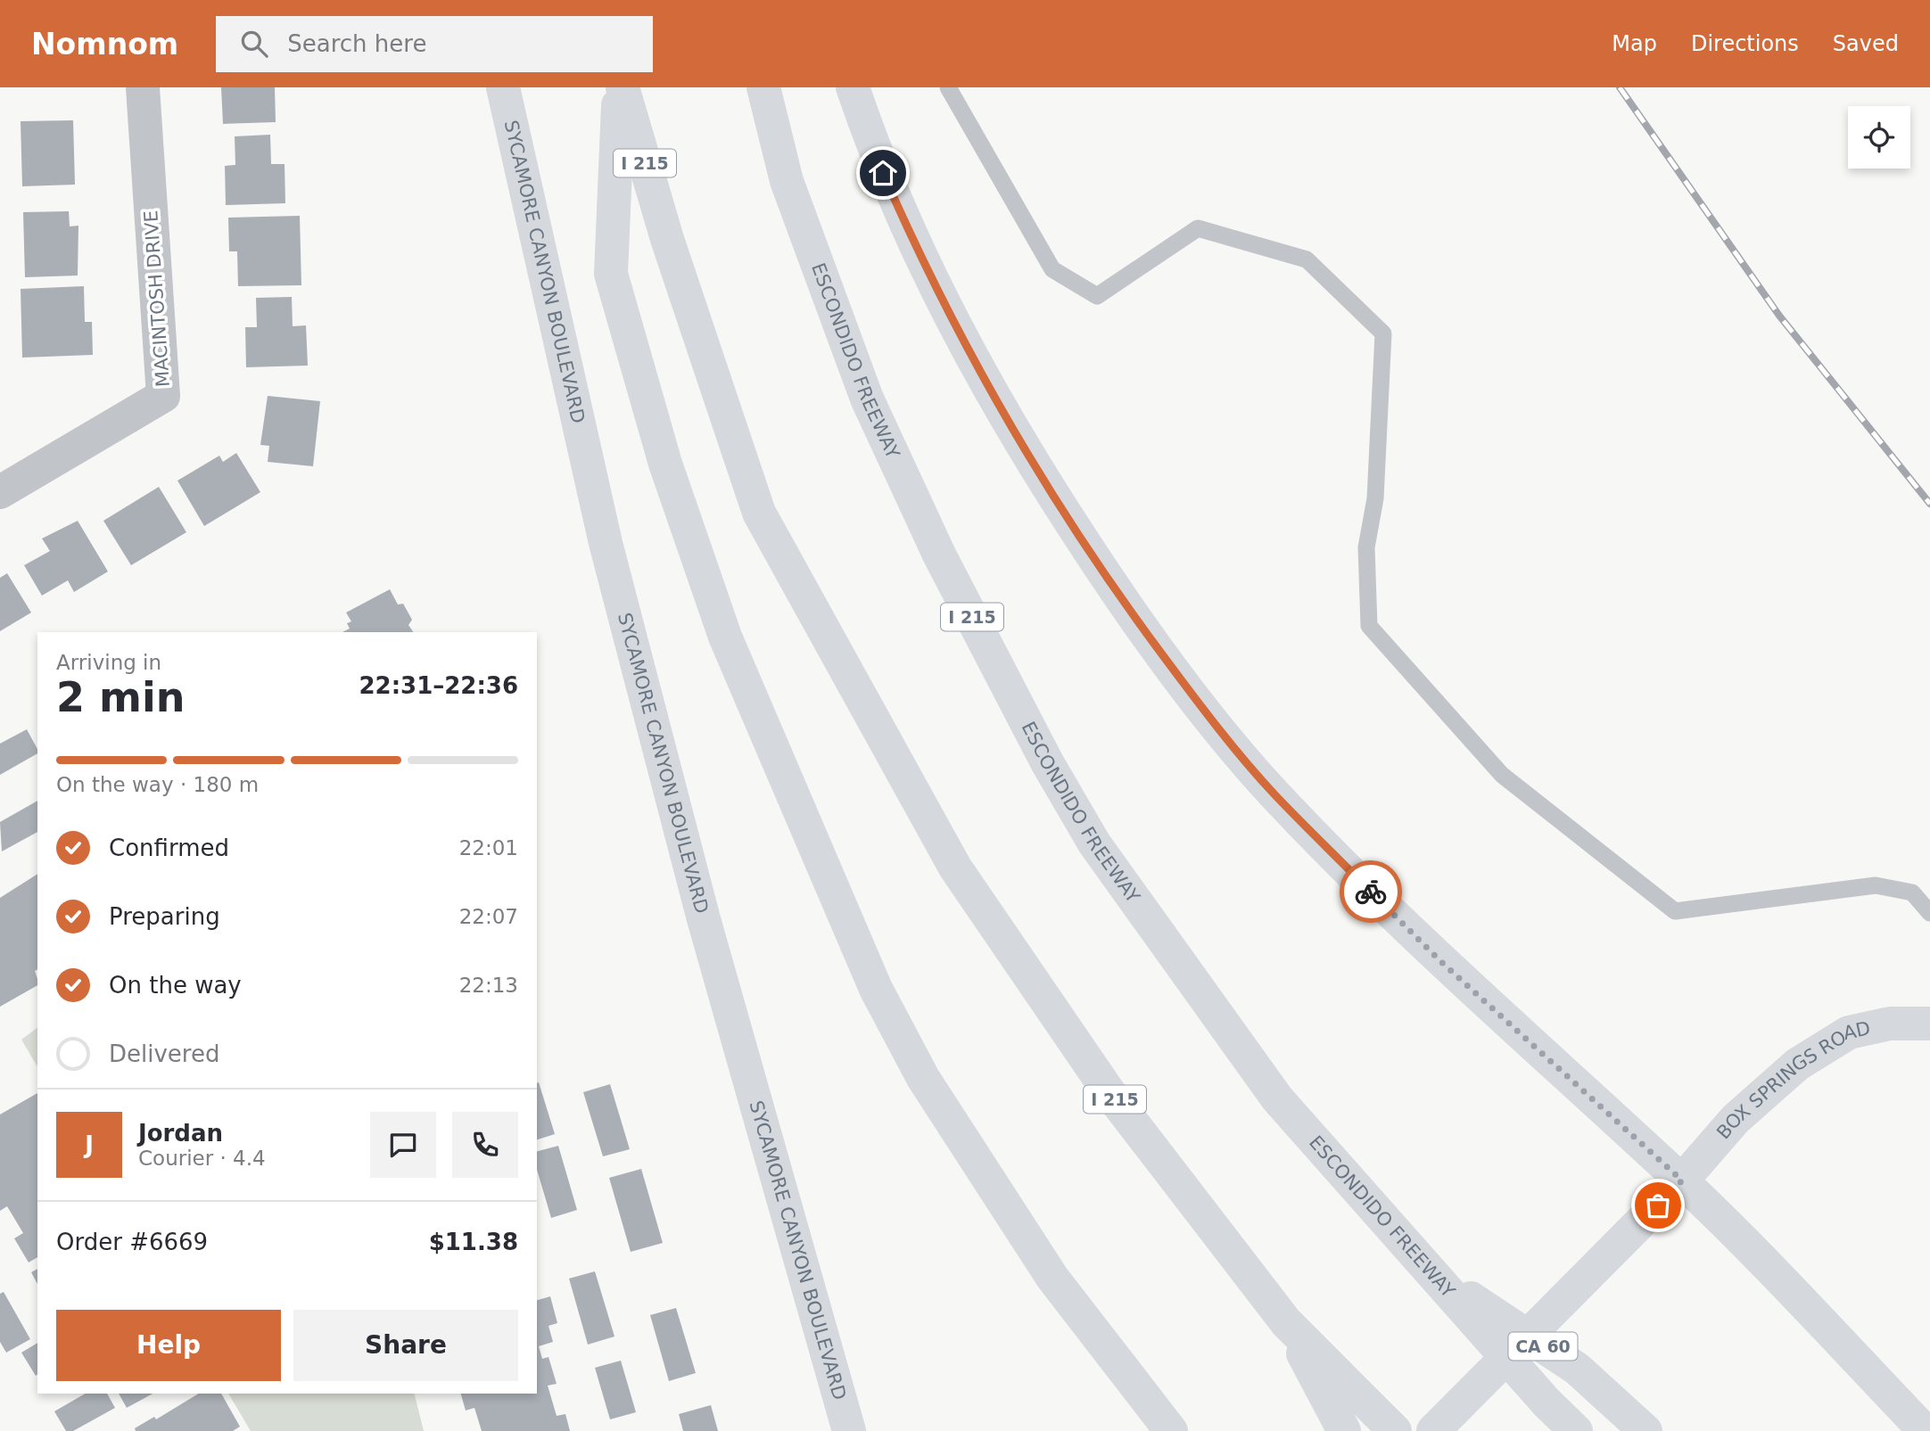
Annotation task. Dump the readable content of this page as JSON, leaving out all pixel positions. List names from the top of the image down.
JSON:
{
  "streets": {
    "main road": [
      "I 215",
      "SYCAMORE CANYON BOULEVARD",
      "ESCONDIDO FREEWAY",
      "BOX SPRINGS ROAD",
      "CA 60"
    ],
    "street": ["MACINTOSH DRIVE"]
  },
  "crossings": [
    ["ESCONDIDO FREEWAY", "CA 60"]
  ],
  "page": {
    "header": "Nomnom",
    "search": "Search here",
    "nav": ["Map", "Directions", "Saved"],
    "heading": ["2 min", "Arriving in", "22:31–22:36"],
    "panel": [
      "Jordan",
      "Courier · 4.4",
      "Order #6669",
      "$11.38"
    ],
    "bar": "On the way · 180 m",
    "list": [
      ["Confirmed", "22:01"],
      ["Preparing", "22:07"],
      ["On the way", "22:13"],
      "Delivered"
    ],
    "round": "J",
    "buttons": ["Help", "Share"]
  }
}
